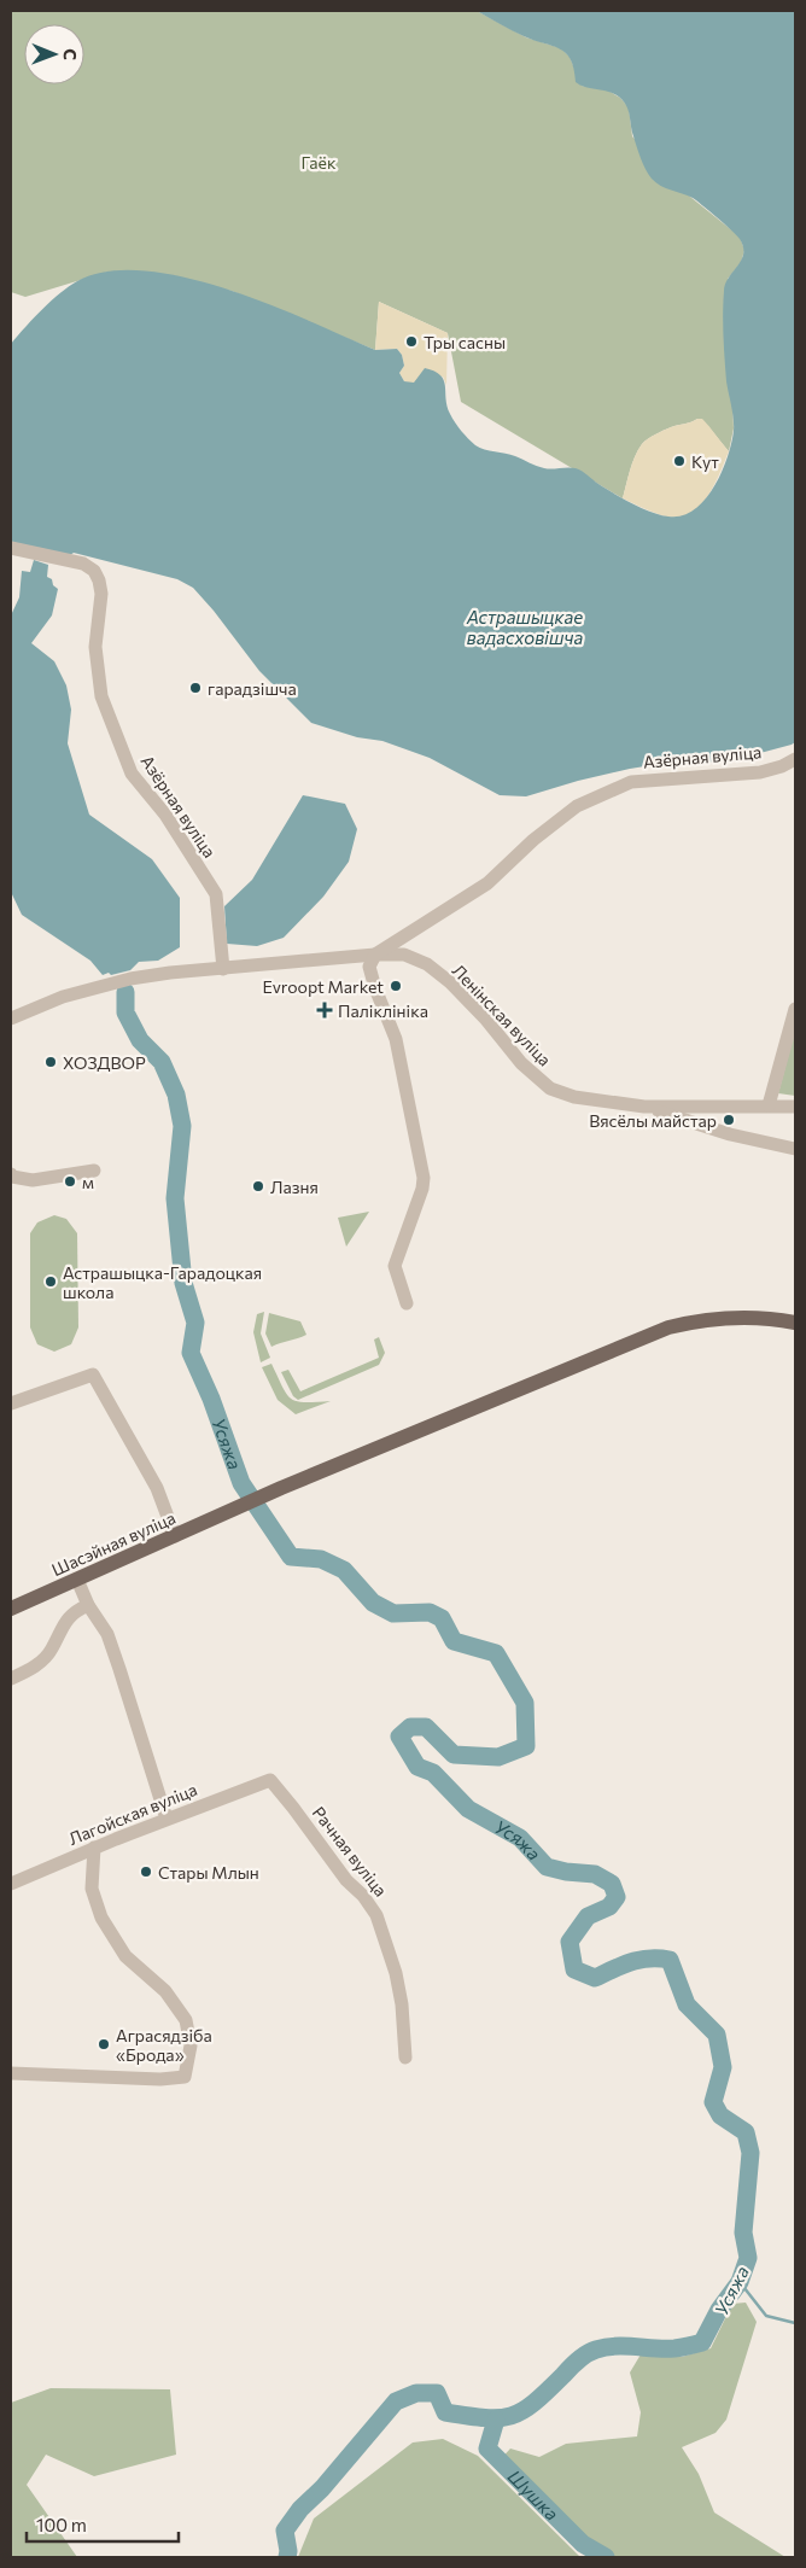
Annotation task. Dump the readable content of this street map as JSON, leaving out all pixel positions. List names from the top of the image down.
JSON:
{
  "streets": {
    "main road": ["Шасэйная вуліца"],
    "street": [
      "Азёрная вуліца",
      "Ленінская вуліца",
      "Лагойская вуліца",
      "Рачная вуліца"
    ]
  },
  "crossings": [
    ["Азёрная вуліца", "Ленінская вуліца"],
    ["Лагойская вуліца", "Рачная вуліца"]
  ],
  "water": ["Астрашыцкае вадасховішча", "Усяжа", "Шушка"],
  "parks": ["Гаёк"],
  "places": {
    "other": [
      "Тры сасны",
      "Кут",
      "гарадзішча",
      "Evroopt Market",
      "ХОЗДВОР",
      "Вясёлы майстар",
      "м",
      "Лазня",
      "Астрашыцка-Гарадоцкая школа",
      "Стары Млын",
      "Аграсядзіба «Брода»"
    ],
    "health": ["Паліклініка"]
  },
  "scale_bar": "100 m",
  "north": "right"
}
